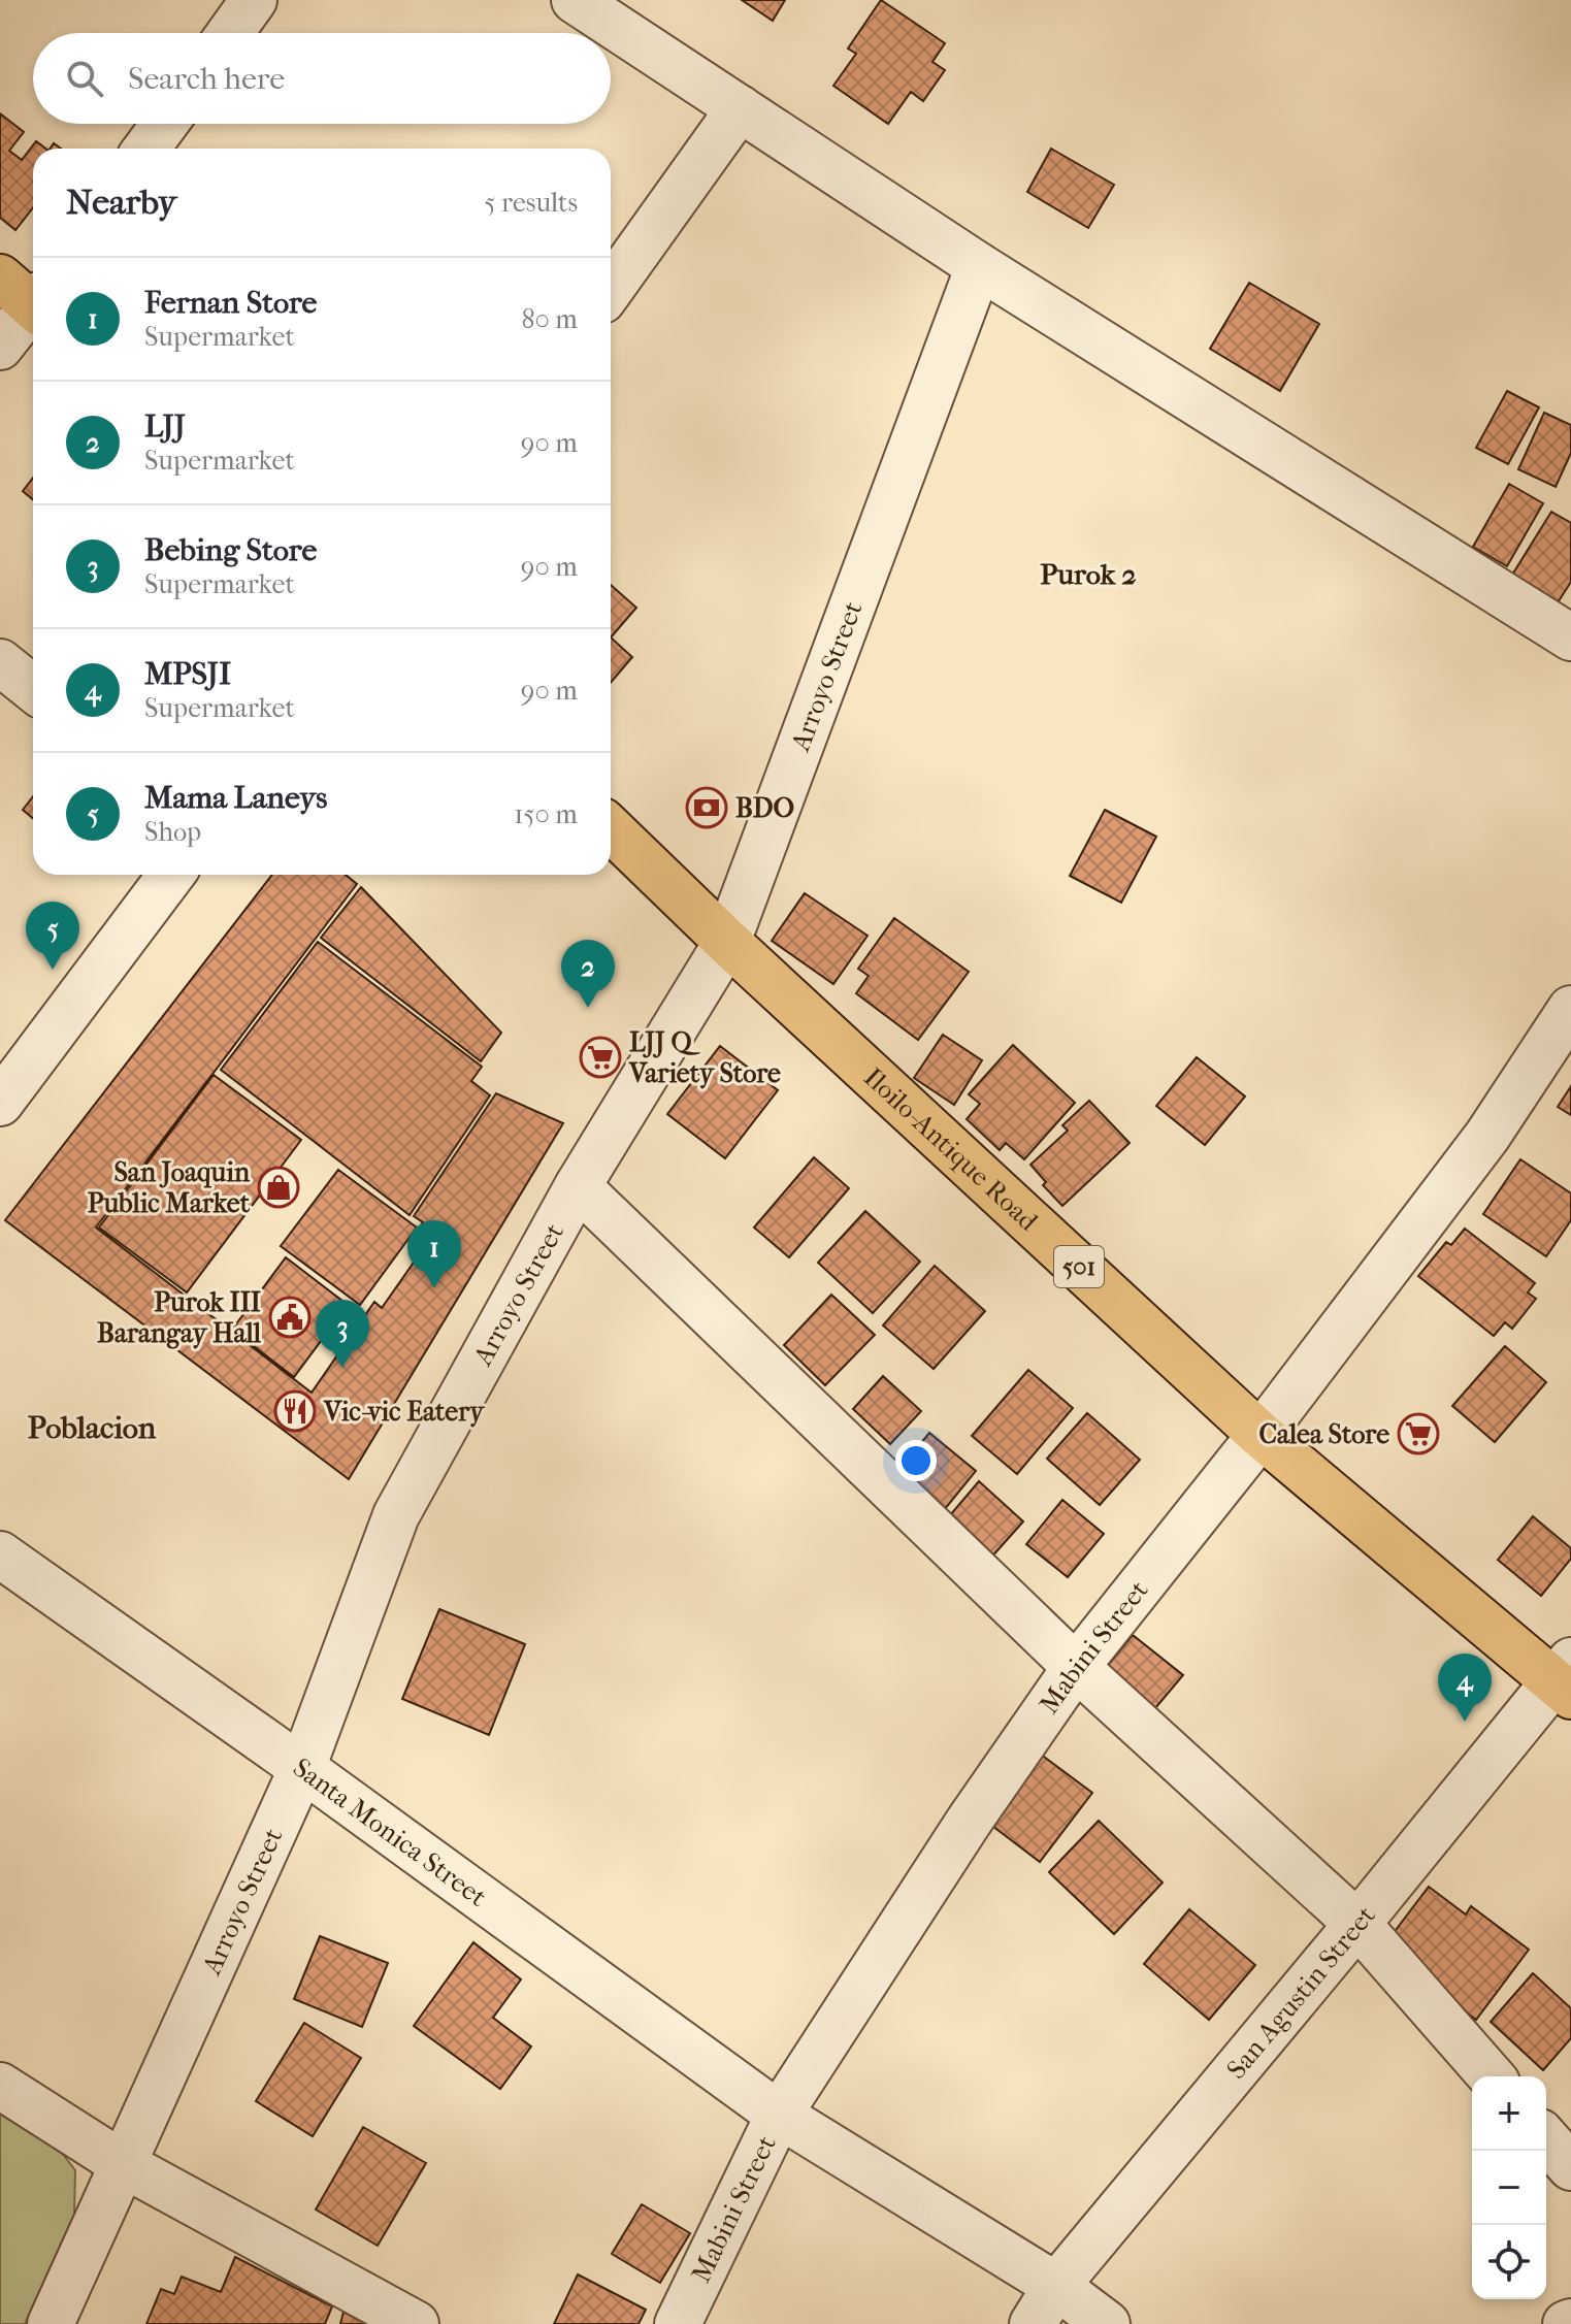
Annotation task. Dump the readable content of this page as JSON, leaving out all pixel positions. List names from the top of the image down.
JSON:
{
  "streets": {
    "main road": ["Iloilo-Antique Road", "501"],
    "street": [
      "Arroyo Street",
      "Mabini Street",
      "Santa Monica Street",
      "San Agustin Street"
    ]
  },
  "crossings": [
    ["Arroyo Street", "Iloilo-Antique Road"],
    ["Arroyo Street", "Santa Monica Street"],
    ["Iloilo-Antique Road", "Mabini Street"],
    ["Iloilo-Antique Road", "San Agustin Street"],
    ["Mabini Street", "Santa Monica Street"],
    ["Santa Monica Street", "San Agustin Street"]
  ],
  "districts": ["Purok 2", "Poblacion"],
  "places": {
    "bank": ["BDO"],
    "supermarket": ["LJJ Q Variety Store", "Calea Store"],
    "shop": ["San Joaquin Public Market"],
    "public building": ["Purok III Barangay Hall"],
    "restaurant": ["Vic-vic Eatery"]
  },
  "page": {
    "search": "Search here",
    "heading": ["Nearby", "5 results"],
    "list": [
      {
        "mark": "1",
        "name": "Fernan Store",
        "note": "Supermarket",
        "value": "80 m"
      },
      {
        "mark": "2",
        "name": "LJJ",
        "note": "Supermarket",
        "value": "90 m"
      },
      {
        "mark": "3",
        "name": "Bebing Store",
        "note": "Supermarket",
        "value": "90 m"
      },
      {
        "mark": "4",
        "name": "MPSJI",
        "note": "Supermarket",
        "value": "90 m"
      },
      {
        "mark": "5",
        "name": "Mama Laneys",
        "note": "Shop",
        "value": "150 m"
      }
    ],
    "pins": [
      "5",
      "2",
      "1",
      "3",
      "4"
    ],
    "map_buttons": ["+", "−"]
  }
}
